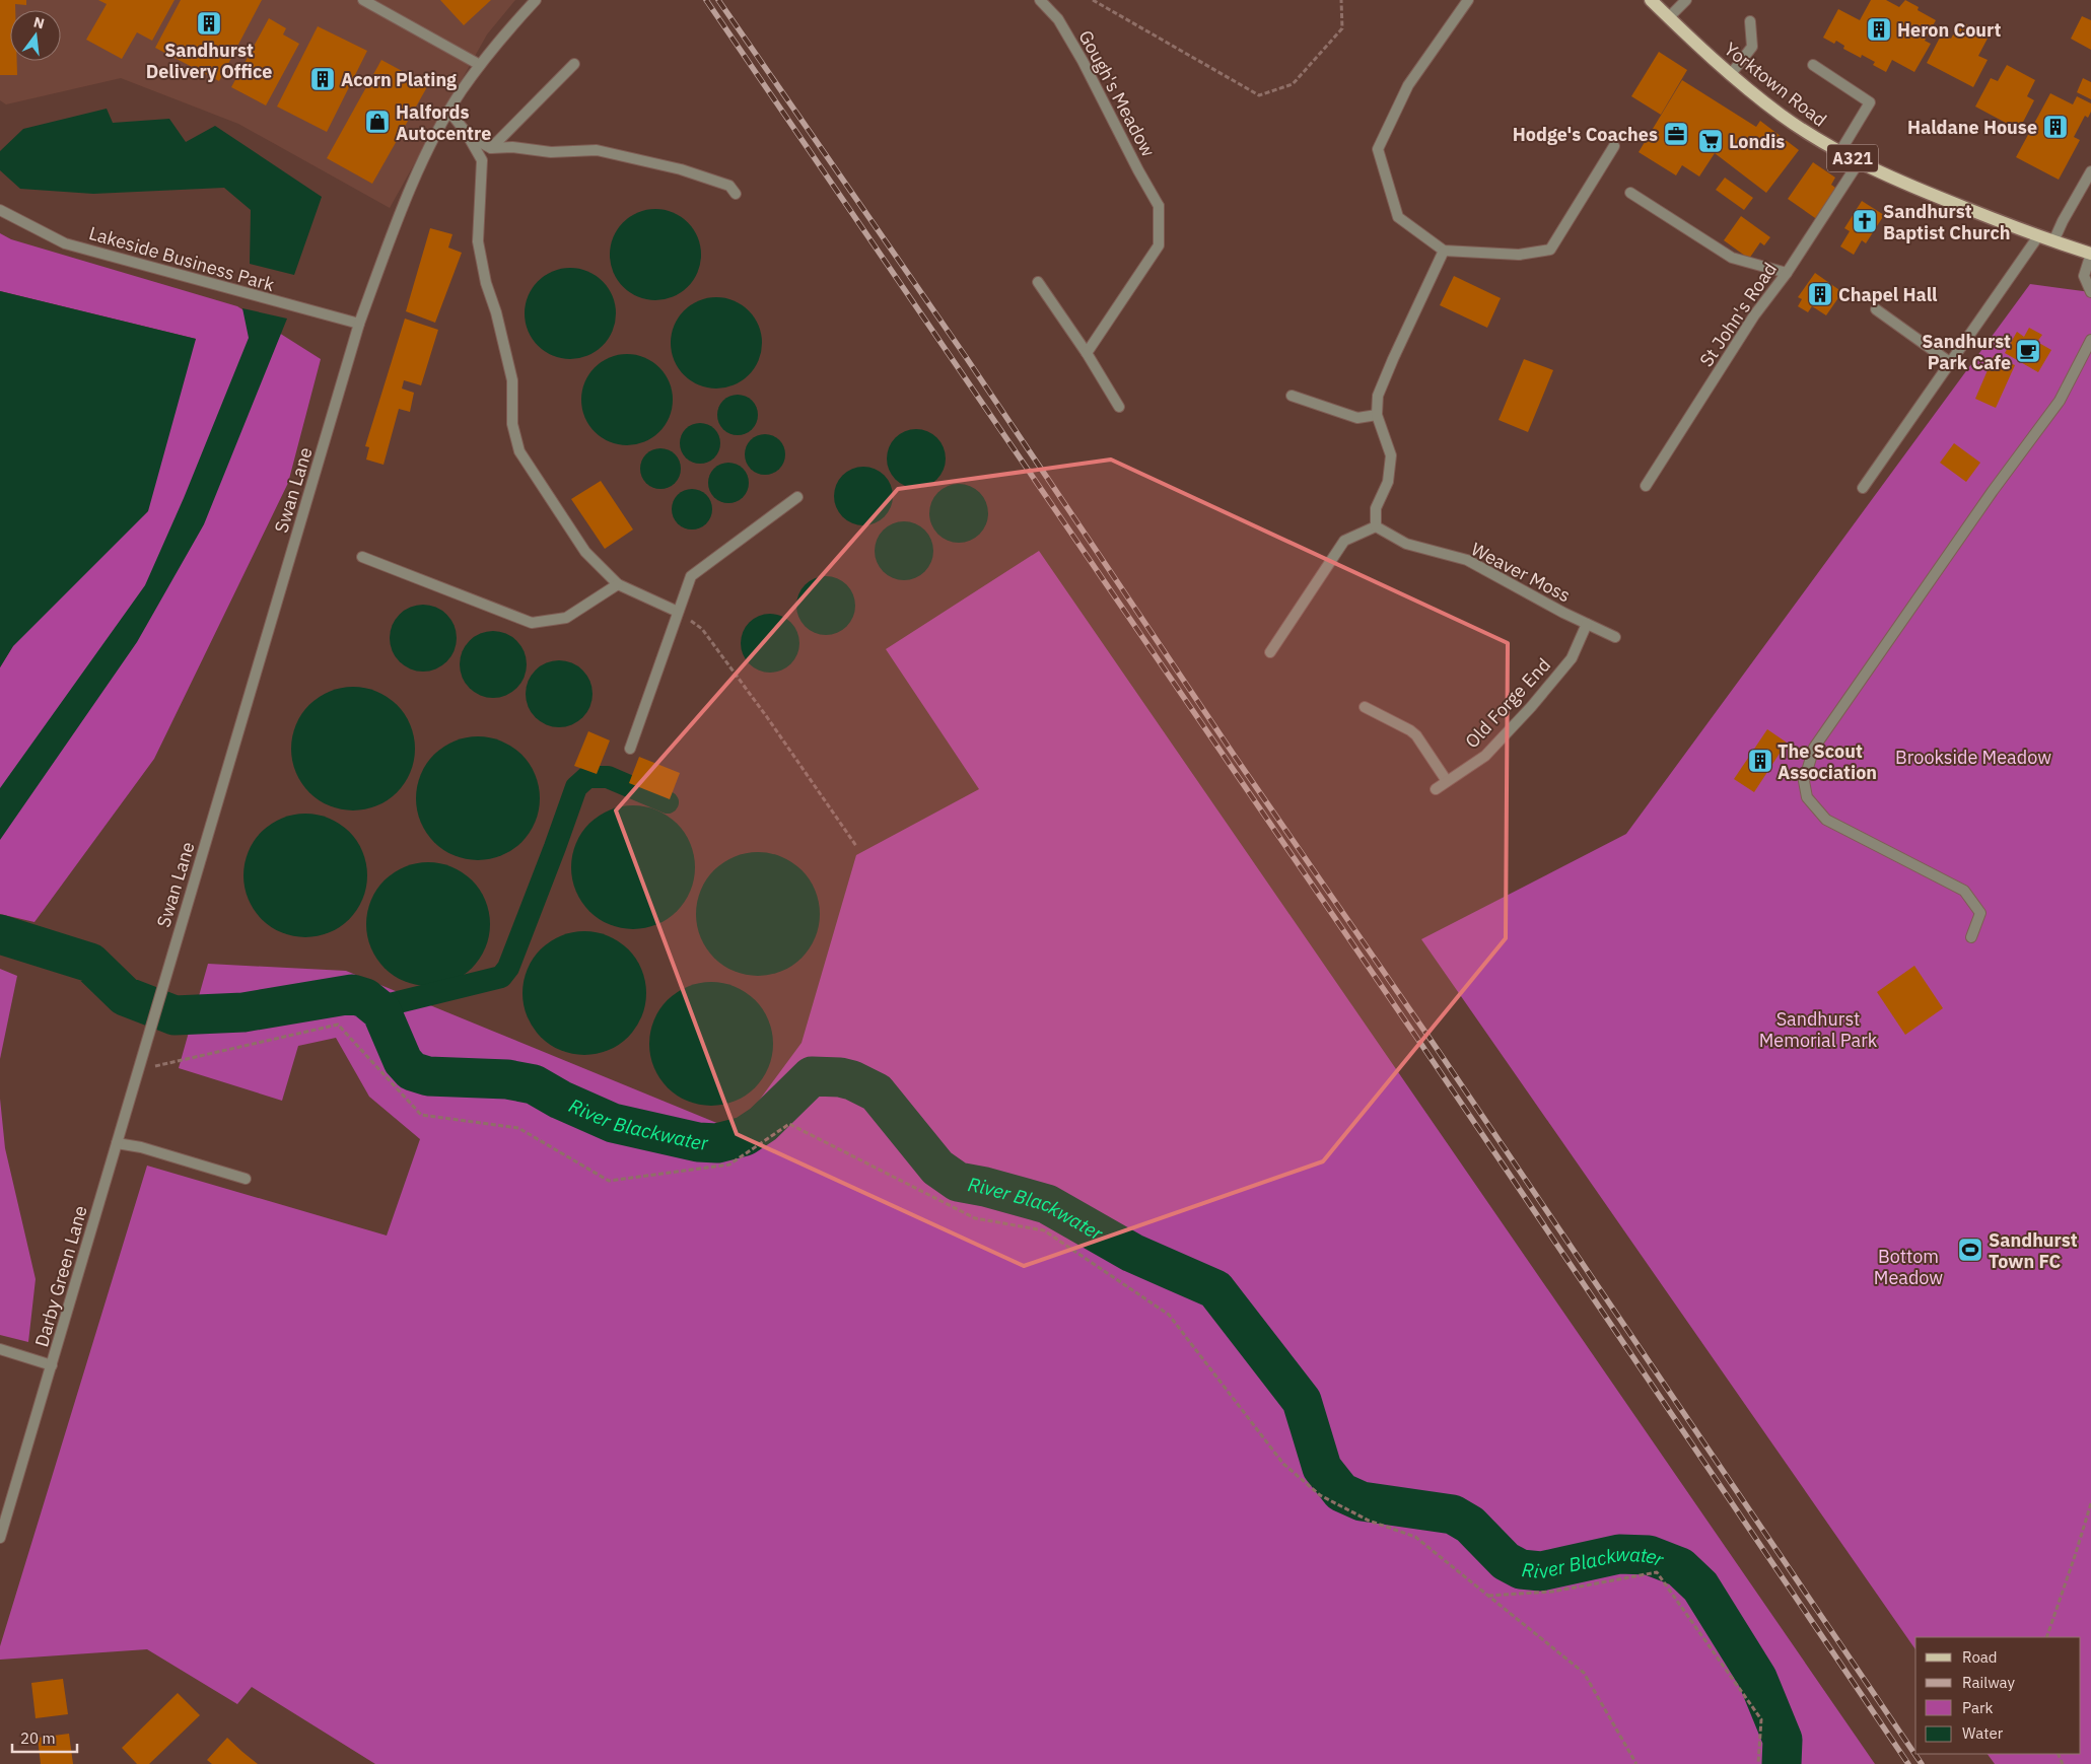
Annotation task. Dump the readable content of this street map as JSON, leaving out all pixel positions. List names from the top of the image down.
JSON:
{
  "streets": {
    "main road": ["Yorktown Road", "A321"],
    "street": [
      "Gough's Meadow",
      "Lakeside Business Park",
      "St John's Road",
      "Swan Lane",
      "Weaver Moss",
      "Old Forge End",
      "Darby Green Lane"
    ]
  },
  "crossings": [
    ["Yorktown Road", "St John's Road"],
    ["Lakeside Business Park", "Swan Lane"],
    ["Swan Lane", "Darby Green Lane"],
    ["Weaver Moss", "Old Forge End"]
  ],
  "water": ["River Blackwater"],
  "parks": ["Brookside Meadow", "Sandhurst Memorial Park", "Bottom Meadow"],
  "places": {
    "building": [
      "Sandhurst Delivery Office",
      "Heron Court",
      "Acorn Plating",
      "Haldane House",
      "Chapel Hall",
      "The Scout Association"
    ],
    "shop": ["Halfords Autocentre"],
    "office": ["Hodge's Coaches"],
    "supermarket": ["Londis"],
    "church": ["Sandhurst Baptist Church"],
    "cafe": ["Sandhurst Park Cafe"],
    "sports": ["Sandhurst Town FC"]
  },
  "legend": [
    "Road",
    "Railway",
    "Park",
    "Water"
  ],
  "scale_bar": "20 m",
  "north": "top"
}
